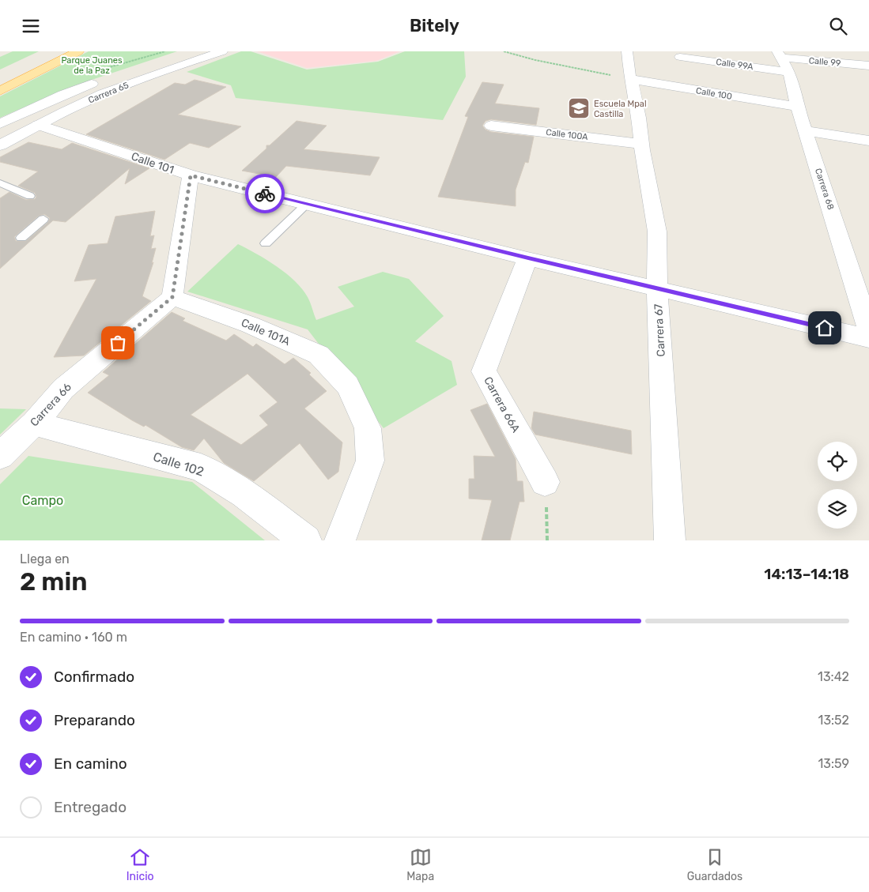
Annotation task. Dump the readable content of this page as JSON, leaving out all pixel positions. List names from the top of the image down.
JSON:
{
  "streets": {
    "street": [
      "Calle 99",
      "Calle 99A",
      "Carrera 65",
      "Calle 100",
      "Calle 100A",
      "Calle 101",
      "Carrera 68",
      "Carrera 67",
      "Calle 101A",
      "Carrera 66",
      "Carrera 66A",
      "Calle 102"
    ]
  },
  "crossings": [
    ["Calle 99", "Calle 99A"],
    ["Calle 99", "Carrera 68"],
    ["Calle 99A", "Carrera 68"],
    ["Carrera 65", "Calle 101"],
    ["Calle 100", "Carrera 68"],
    ["Calle 100", "Carrera 67"],
    ["Calle 100A", "Carrera 67"],
    ["Calle 101", "Carrera 67"],
    ["Calle 101", "Carrera 66A"],
    ["Calle 101A", "Carrera 66"],
    ["Carrera 66", "Calle 102"]
  ],
  "parks": ["Parque Juanes de la Paz", "Campo"],
  "places": {
    "school or university": ["Escuela Mpal Castilla"]
  },
  "page": {
    "header": "Bitely",
    "heading": ["2 min", "Llega en", "14:13–14:18"],
    "bar": "En camino · 160 m",
    "list": [
      ["Confirmado", "13:42"],
      ["Preparando", "13:52"],
      ["En camino", "13:59"],
      "Entregado"
    ],
    "tabs": ["Inicio", "Mapa", "Guardados"]
  }
}
